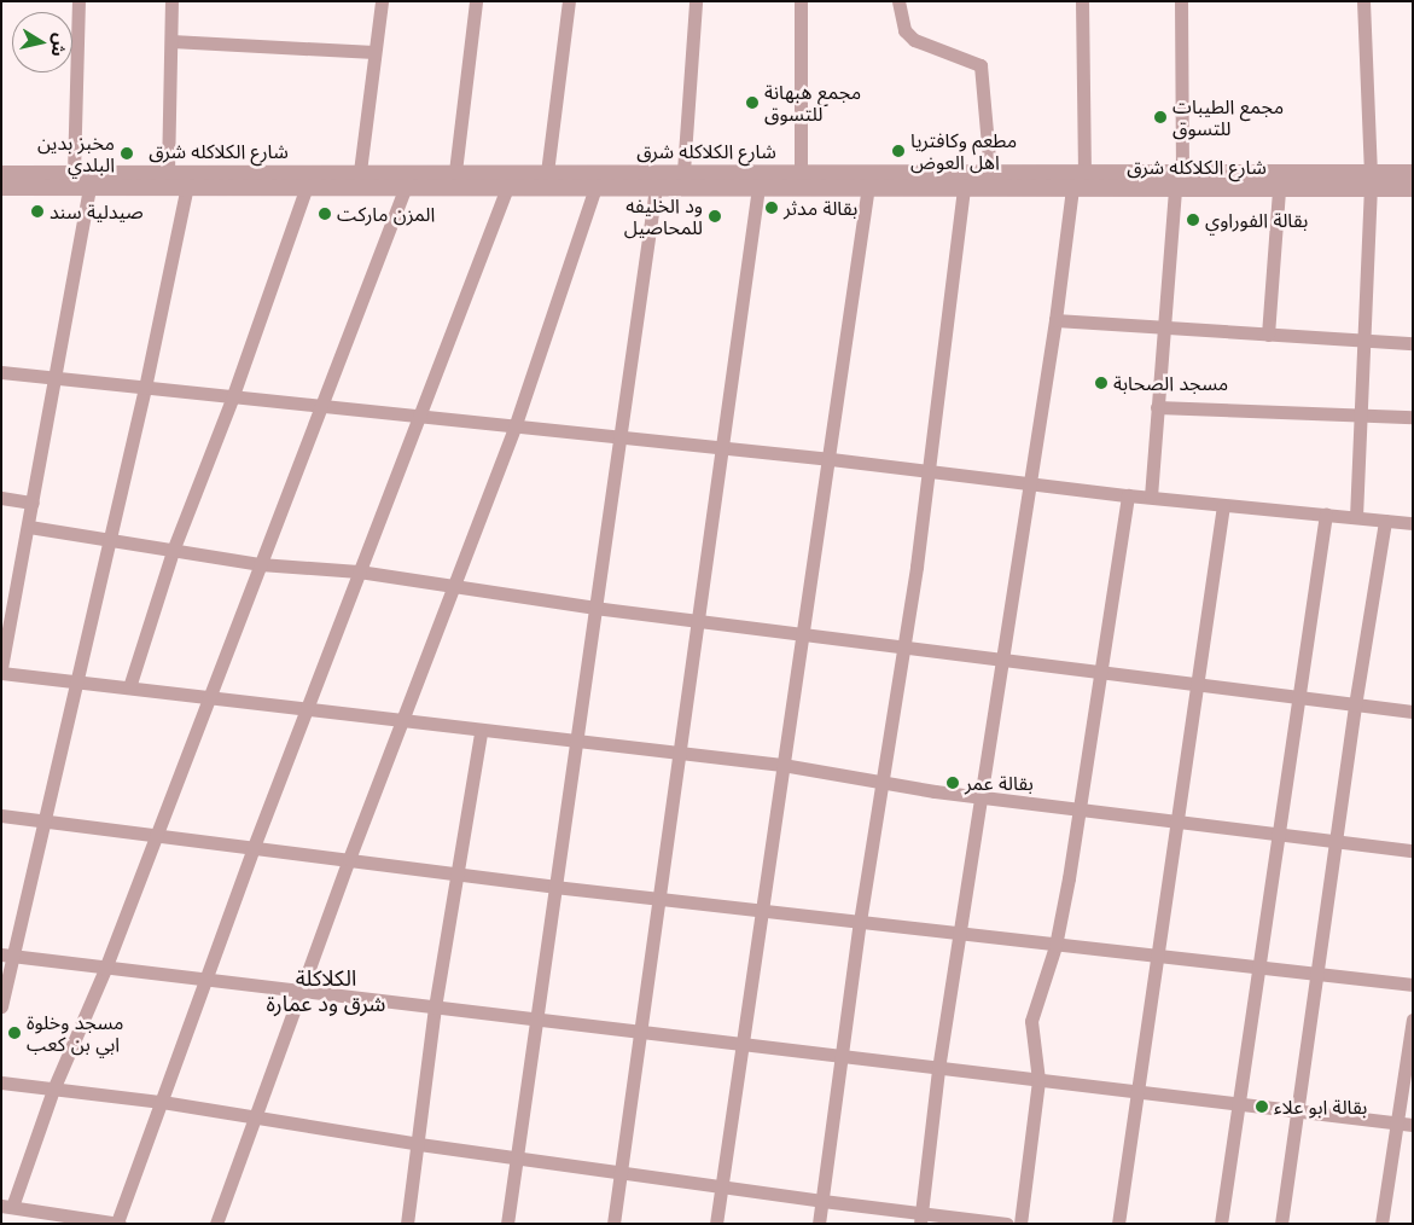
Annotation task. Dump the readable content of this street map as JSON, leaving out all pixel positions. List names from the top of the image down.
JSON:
{
  "streets": {
    "street": ["شارع الكلاكله شرق"]
  },
  "districts": ["الكلاكلة شرق ود عمارة"],
  "places": [
    "مجمع هبهانة للتسوق",
    "مجمع الطيبات للتسوق",
    "مطعم وكافتريا اهل العوض",
    "مخبز بدين البلدي",
    "بقالة مدثر",
    "صيدلية سند",
    "المزن ماركت",
    "ود الخليفه للمحاصيل",
    "بقالة الفوراوي",
    "مسجد الصحابة",
    "بقالة عمر",
    "مسجد وخلوة ابي بن كعب",
    "بقالة ابو علاء"
  ],
  "north": "right"
}
